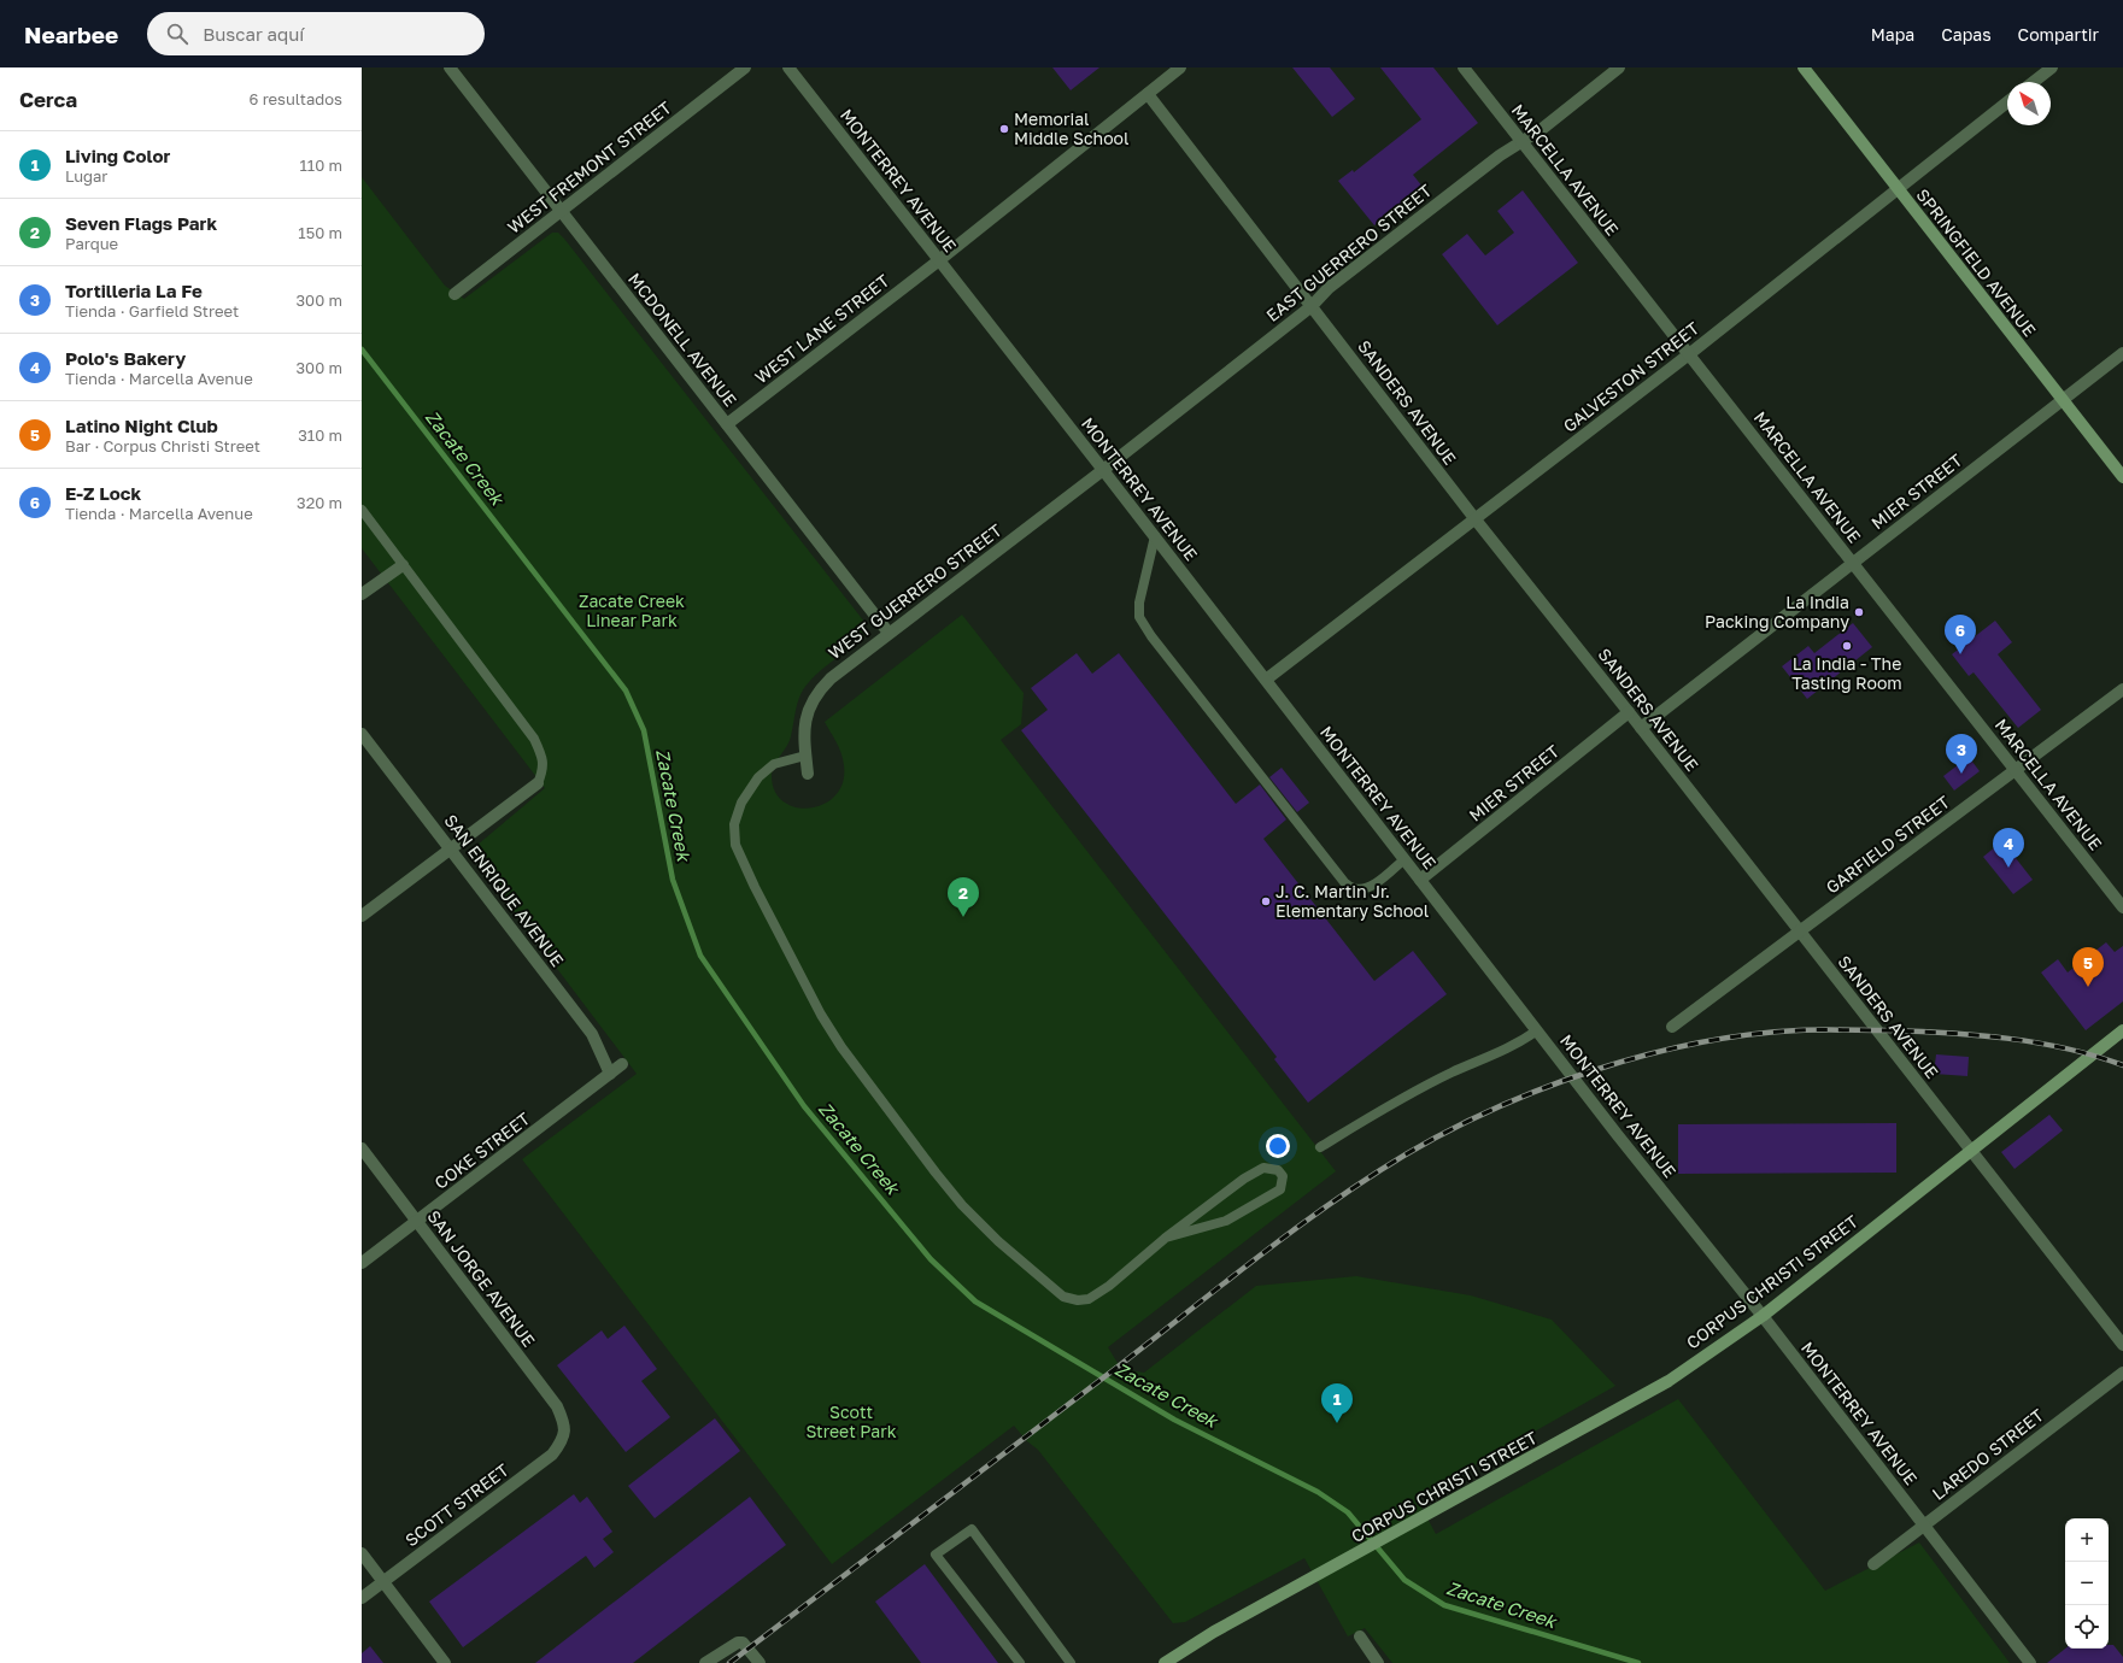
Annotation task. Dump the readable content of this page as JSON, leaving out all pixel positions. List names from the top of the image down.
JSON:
{
  "streets": {
    "main road": ["SPRINGFIELD AVENUE", "CORPUS CHRISTI STREET"],
    "street": [
      "WEST FREMONT STREET",
      "MARCELLA AVENUE",
      "MONTERREY AVENUE",
      "EAST GUERRERO STREET",
      "WEST LANE STREET",
      "MCDONELL AVENUE",
      "GALVESTON STREET",
      "SANDERS AVENUE",
      "MIER STREET",
      "WEST GUERRERO STREET",
      "GARFIELD STREET",
      "SAN ENRIQUE AVENUE",
      "COKE STREET",
      "SAN JORGE AVENUE",
      "LAREDO STREET",
      "SCOTT STREET"
    ]
  },
  "crossings": [
    ["WEST FREMONT STREET", "MCDONELL AVENUE"],
    ["MARCELLA AVENUE", "EAST GUERRERO STREET"],
    ["MARCELLA AVENUE", "GALVESTON STREET"],
    ["MARCELLA AVENUE", "MIER STREET"],
    ["MARCELLA AVENUE", "GARFIELD STREET"],
    ["MONTERREY AVENUE", "EAST GUERRERO STREET"],
    ["MONTERREY AVENUE", "WEST LANE STREET"],
    ["MONTERREY AVENUE", "GALVESTON STREET"],
    ["MONTERREY AVENUE", "MIER STREET"],
    ["MONTERREY AVENUE", "WEST GUERRERO STREET"],
    ["MONTERREY AVENUE", "CORPUS CHRISTI STREET"],
    ["MONTERREY AVENUE", "LAREDO STREET"],
    ["EAST GUERRERO STREET", "SANDERS AVENUE"],
    ["EAST GUERRERO STREET", "WEST GUERRERO STREET"],
    ["SPRINGFIELD AVENUE", "GALVESTON STREET"],
    ["SPRINGFIELD AVENUE", "MIER STREET"],
    ["WEST LANE STREET", "MCDONELL AVENUE"],
    ["WEST LANE STREET", "SANDERS AVENUE"],
    ["MCDONELL AVENUE", "WEST GUERRERO STREET"],
    ["GALVESTON STREET", "SANDERS AVENUE"],
    ["SANDERS AVENUE", "MIER STREET"],
    ["SANDERS AVENUE", "GARFIELD STREET"],
    ["SANDERS AVENUE", "CORPUS CHRISTI STREET"],
    ["SAN ENRIQUE AVENUE", "COKE STREET"],
    ["COKE STREET", "SAN JORGE AVENUE"],
    ["SAN JORGE AVENUE", "SCOTT STREET"]
  ],
  "water": ["Zacate Creek"],
  "parks": ["Zacate Creek Linear Park", "Scott Street Park"],
  "places": [
    "Memorial Middle School",
    "La India Packing Company",
    "La India - The Tasting Room",
    "J. C. Martin Jr. Elementary School"
  ],
  "north": "top left",
  "page": {
    "header": "Nearbee",
    "search": "Buscar aquí",
    "nav": ["Mapa", "Capas", "Compartir"],
    "heading": ["Cerca", "6 resultados"],
    "list": [
      {
        "mark": "1",
        "name": "Living Color",
        "note": "Lugar",
        "value": "110 m"
      },
      {
        "mark": "2",
        "name": "Seven Flags Park",
        "note": "Parque",
        "value": "150 m"
      },
      {
        "mark": "3",
        "name": "Tortilleria La Fe",
        "note": "Tienda · Garfield Street",
        "value": "300 m"
      },
      {
        "mark": "4",
        "name": "Polo's Bakery",
        "note": "Tienda · Marcella Avenue",
        "value": "300 m"
      },
      {
        "mark": "5",
        "name": "Latino Night Club",
        "note": "Bar · Corpus Christi Street",
        "value": "310 m"
      },
      {
        "mark": "6",
        "name": "E-Z Lock",
        "note": "Tienda · Marcella Avenue",
        "value": "320 m"
      }
    ],
    "pins": [
      "6",
      "3",
      "4",
      "2",
      "5",
      "1"
    ],
    "map_buttons": ["+", "−"]
  }
}
